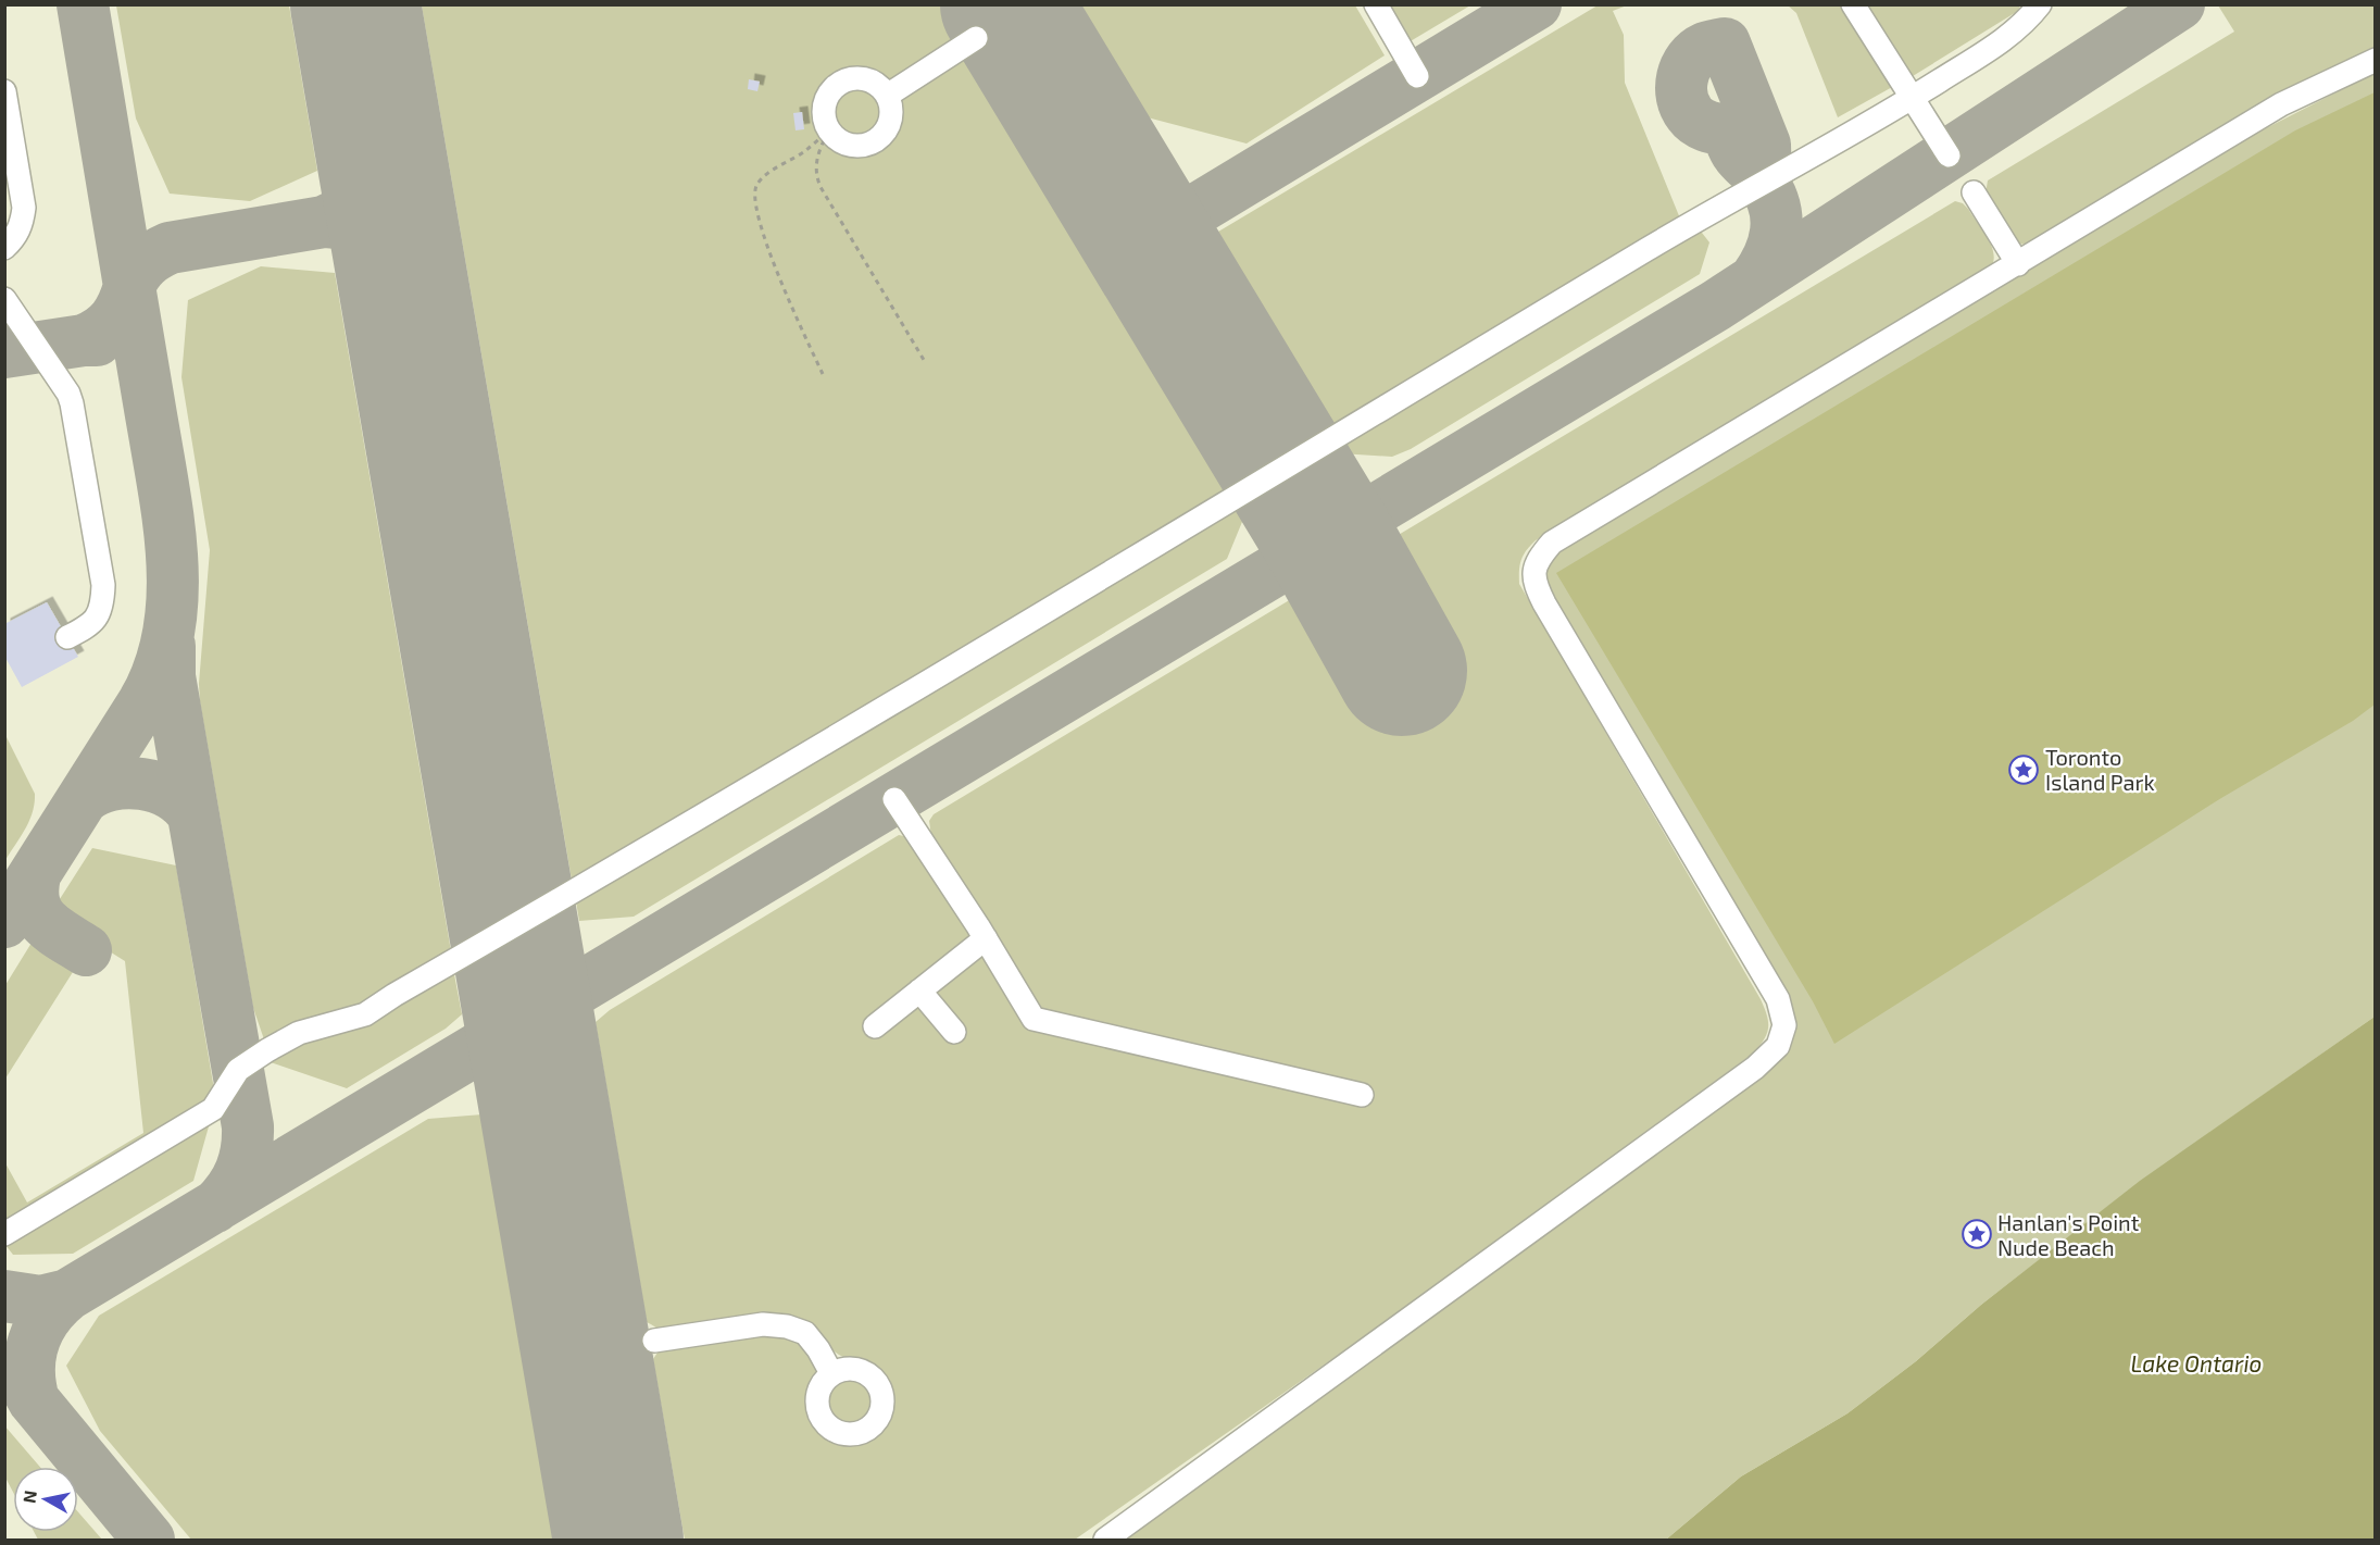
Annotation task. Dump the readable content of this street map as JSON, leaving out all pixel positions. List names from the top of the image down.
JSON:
{
  "water": ["Lake Ontario"],
  "places": {
    "place": ["Toronto Island Park", "Hanlan's Point Nude Beach"]
  },
  "north": "left"
}
